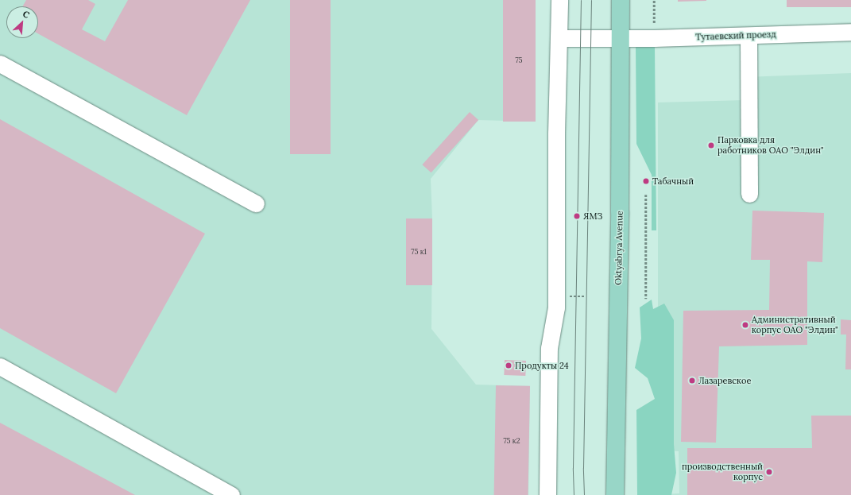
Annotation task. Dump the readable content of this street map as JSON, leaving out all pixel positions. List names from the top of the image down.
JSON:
{
  "streets": {
    "main road": ["Oktyabrya Avenue"],
    "street": ["Тутаевский проезд"]
  },
  "crossings": [
    ["Тутаевский проезд", "Oktyabrya Avenue"]
  ],
  "places": [
    "Парковка для работников ОАО \"Элдин\"",
    "Табачный",
    "ЯМЗ",
    "Административный корпус ОАО \"Элдин\"",
    "Продукты 24",
    "Лазаревское",
    "производственный корпус"
  ],
  "house_numbers": ["75", "75 к1", "75 к2"],
  "north": "top right"
}
